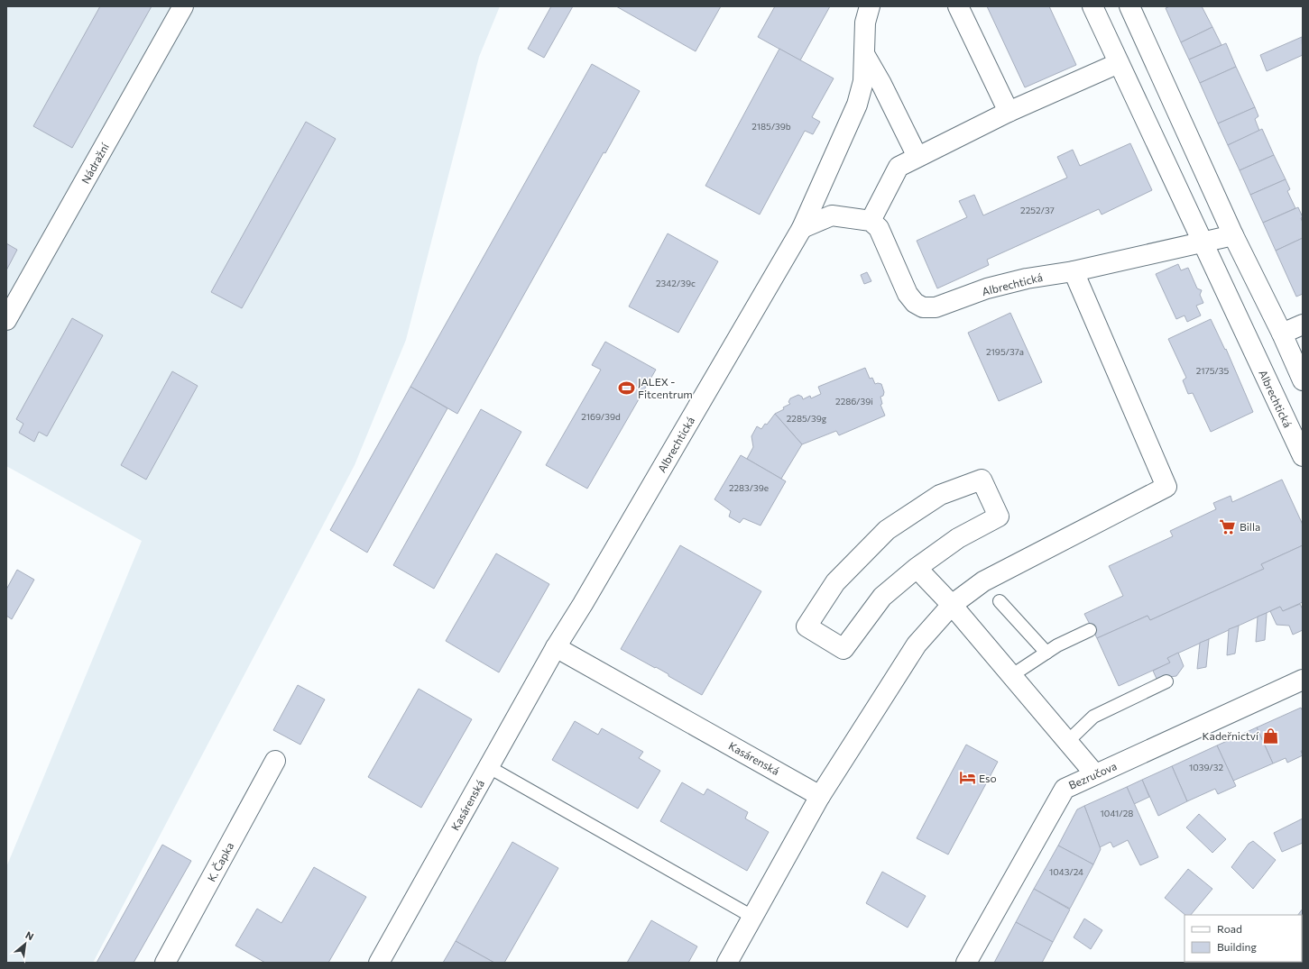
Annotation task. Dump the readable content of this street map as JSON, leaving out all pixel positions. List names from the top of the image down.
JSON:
{
  "streets": {
    "street": [
      "Nádražní",
      "Albrechtická",
      "Kasárenská",
      "Bezručova",
      "K. Čapka"
    ]
  },
  "crossings": [
    ["Albrechtická", "Kasárenská"]
  ],
  "places": {
    "sports": ["JALEX - Fitcentrum"],
    "supermarket": ["Billa"],
    "shop": ["Kadeřnictví"],
    "hotel": ["Eso"]
  },
  "house_numbers": [
    "2185/39b",
    "2252/37",
    "2342/39c",
    "2195/37a",
    "2175/35",
    "2286/39i",
    "2169/39d",
    "2285/39g",
    "2283/39e",
    "1039/32",
    "1041/28",
    "1043/24"
  ],
  "legend": ["Road", "Building"],
  "north": "top right"
}
